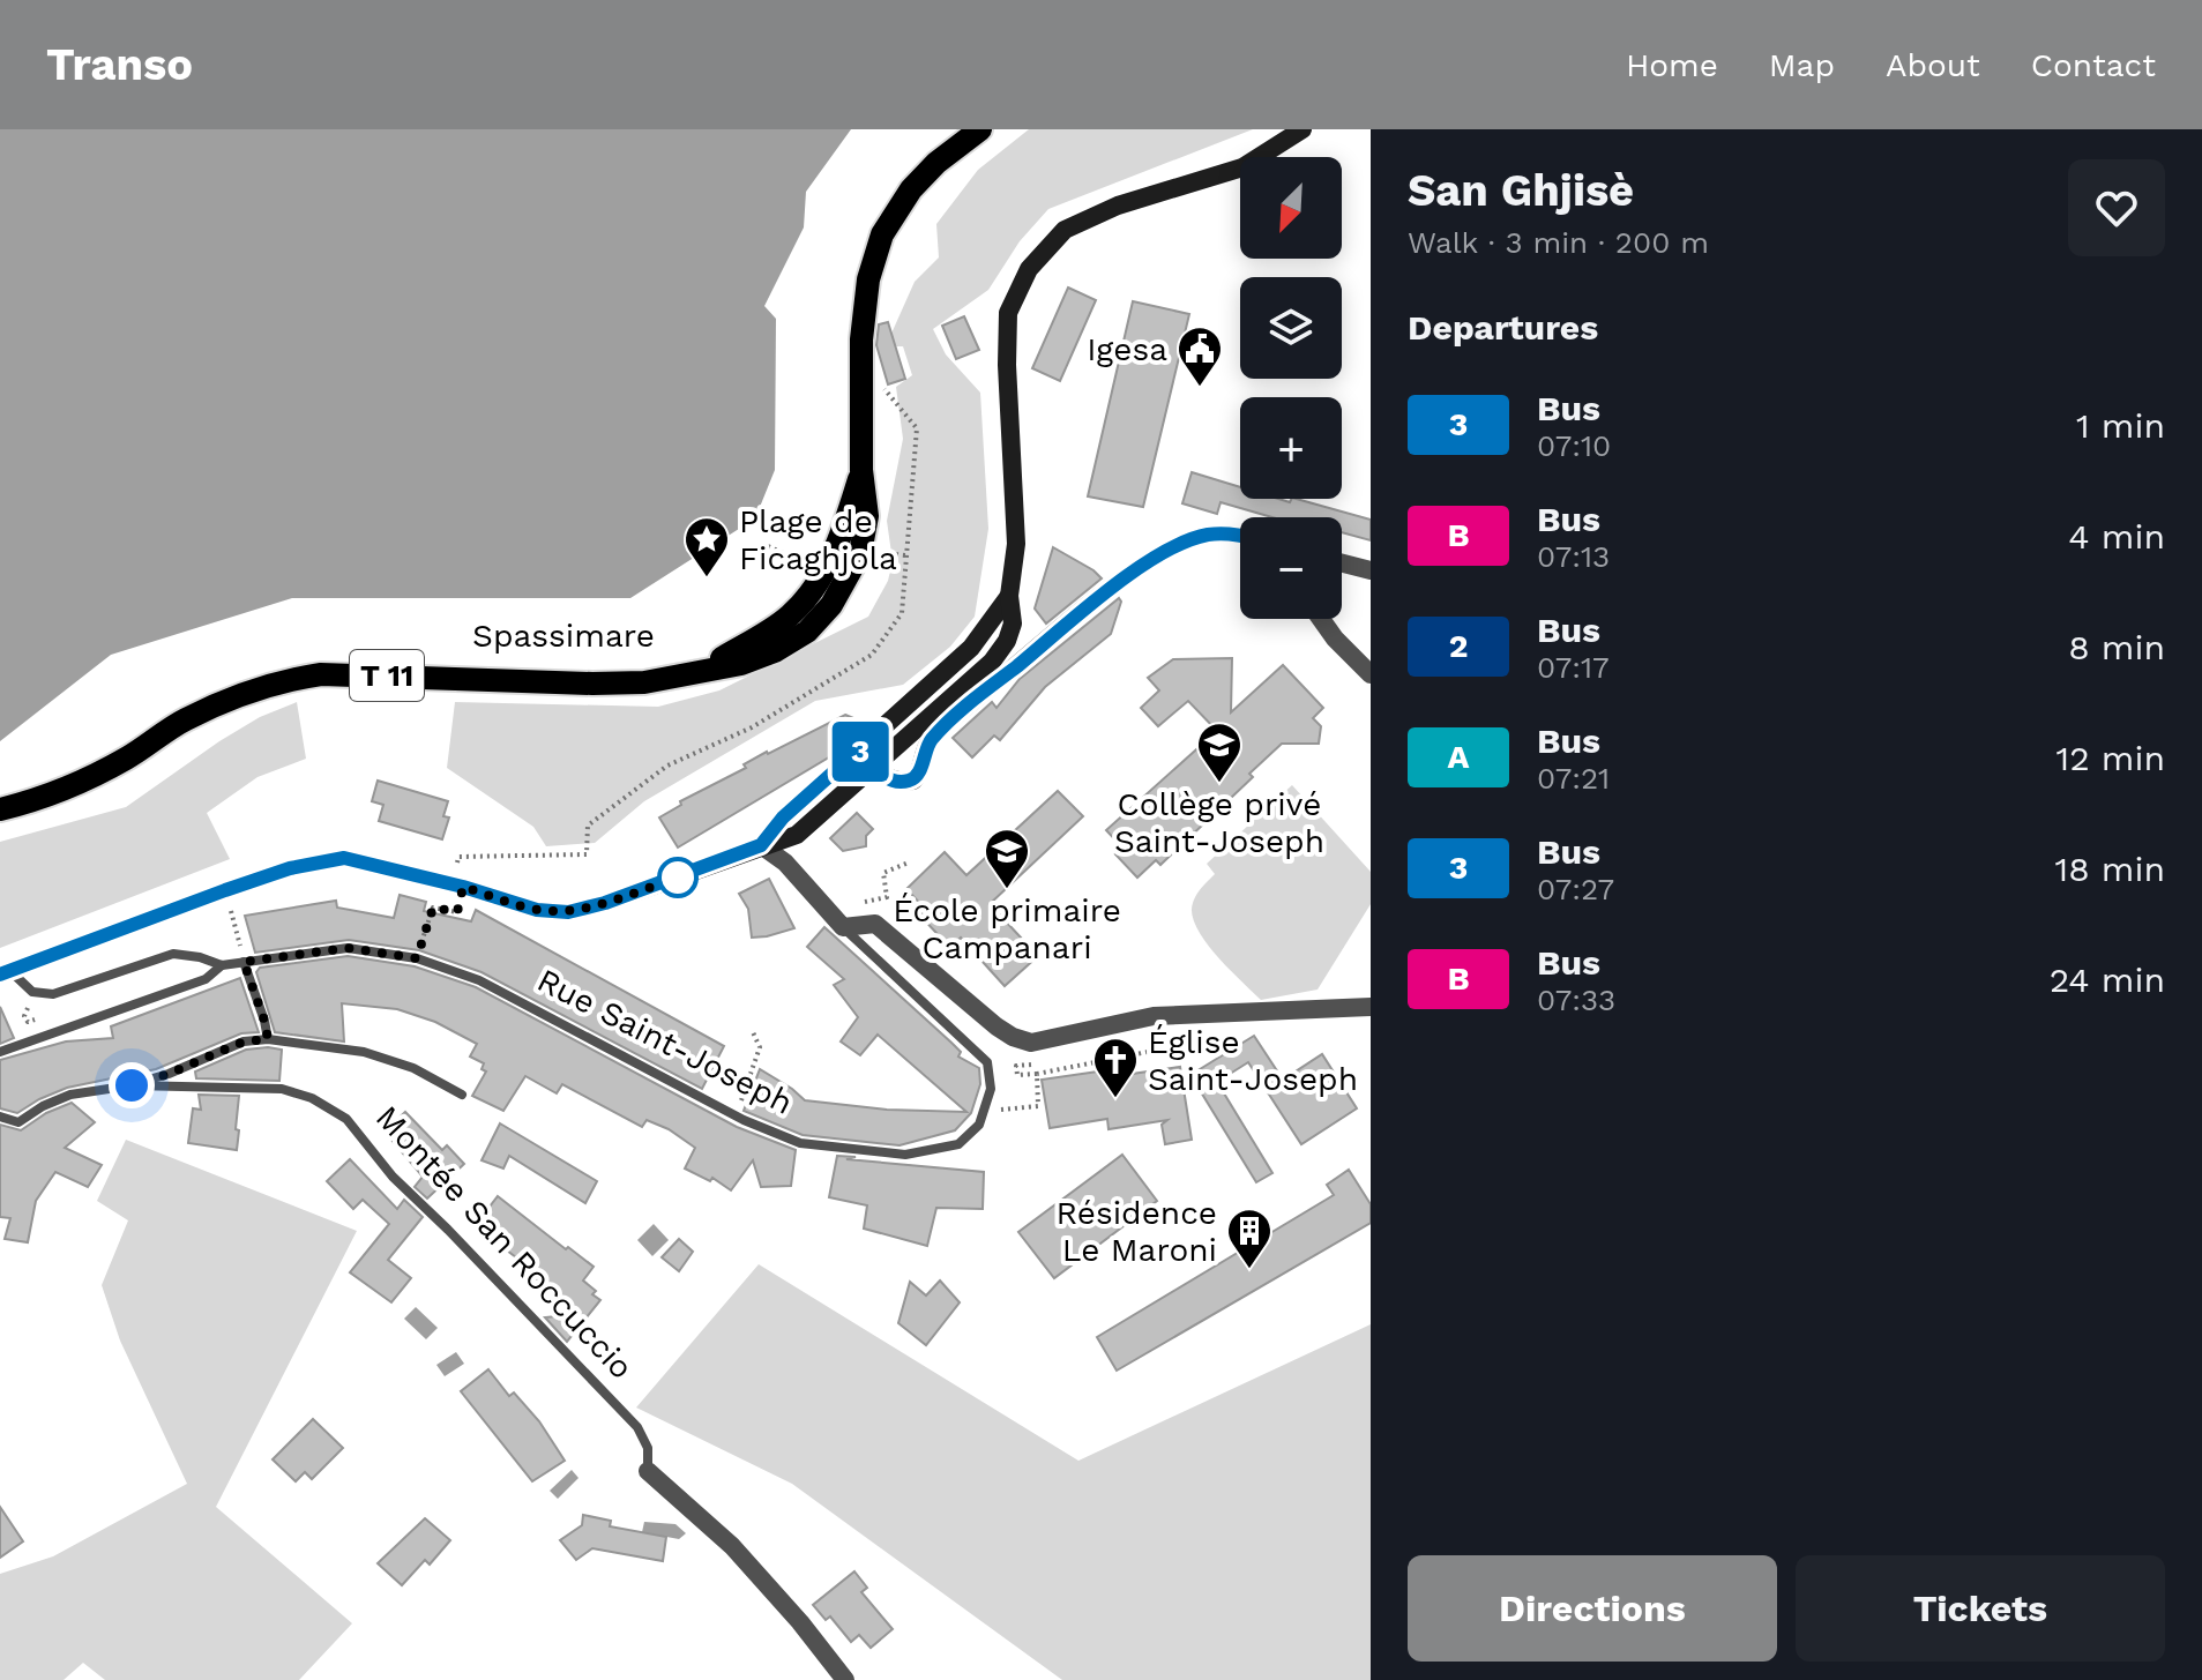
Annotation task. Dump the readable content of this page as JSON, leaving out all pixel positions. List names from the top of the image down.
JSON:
{
  "streets": {
    "main road": ["T 11"],
    "street": ["Montée San Roccuccio"],
    "lane": ["Rue Saint-Joseph"]
  },
  "places": {
    "public building": ["Igesa"],
    "place": ["Plage de Ficaghjola"],
    "school or university": ["Collège privé Saint-Joseph", "École primaire Campanari"],
    "church": ["Église Saint-Joseph"],
    "building": ["Résidence Le Maroni"]
  },
  "lines": ["bus line 3"],
  "north": "bottom left",
  "page": {
    "header": "Transo",
    "nav": [
      "Home",
      "Map",
      "About",
      "Contact"
    ],
    "on_map": "3",
    "heading": [
      ["San Ghjisè", "Walk · 3 min · 200 m"],
      "Departures"
    ],
    "map_buttons": ["+", "−"],
    "list": [
      {
        "mark": "3",
        "name": "Bus",
        "note": "07:10",
        "value": "1 min"
      },
      {
        "mark": "B",
        "name": "Bus",
        "note": "07:13",
        "value": "4 min"
      },
      {
        "mark": "2",
        "name": "Bus",
        "note": "07:17",
        "value": "8 min"
      },
      {
        "mark": "A",
        "name": "Bus",
        "note": "07:21",
        "value": "12 min"
      },
      {
        "mark": "3",
        "name": "Bus",
        "note": "07:27",
        "value": "18 min"
      },
      {
        "mark": "B",
        "name": "Bus",
        "note": "07:33",
        "value": "24 min"
      }
    ],
    "buttons": ["Directions", "Tickets"]
  }
}
